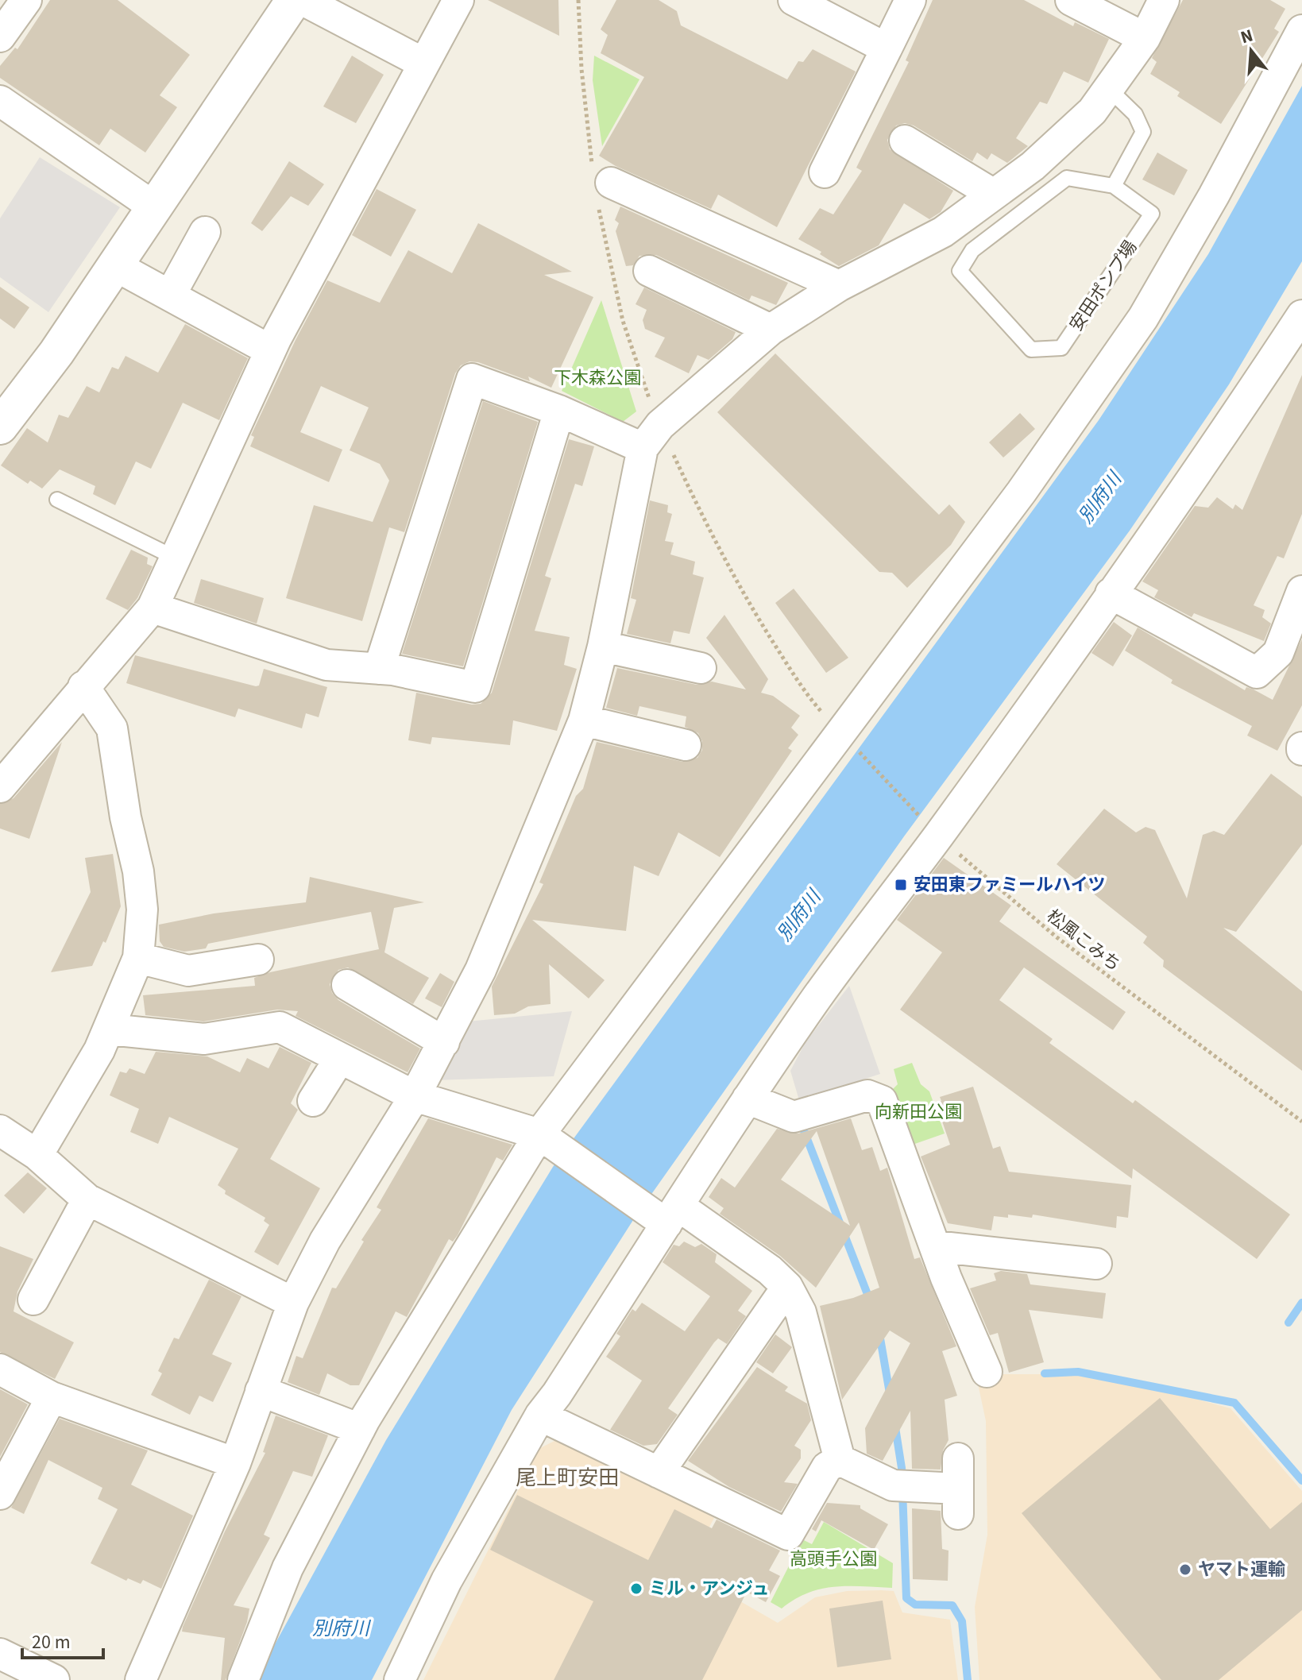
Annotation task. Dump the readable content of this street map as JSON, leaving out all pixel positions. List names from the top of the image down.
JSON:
{
  "streets": {
    "lane": ["安田ポンプ場"],
    "path": ["松風こみち"]
  },
  "districts": ["尾上町安田"],
  "water": ["別府川"],
  "parks": ["下木森公園", "向新田公園", "高頭手公園"],
  "places": {
    "transit": ["安田東ファミールハイツ"],
    "other": ["ヤマト運輸", "ミル・アンジュ"]
  },
  "scale_bar": "20 m",
  "north": "top"
}
